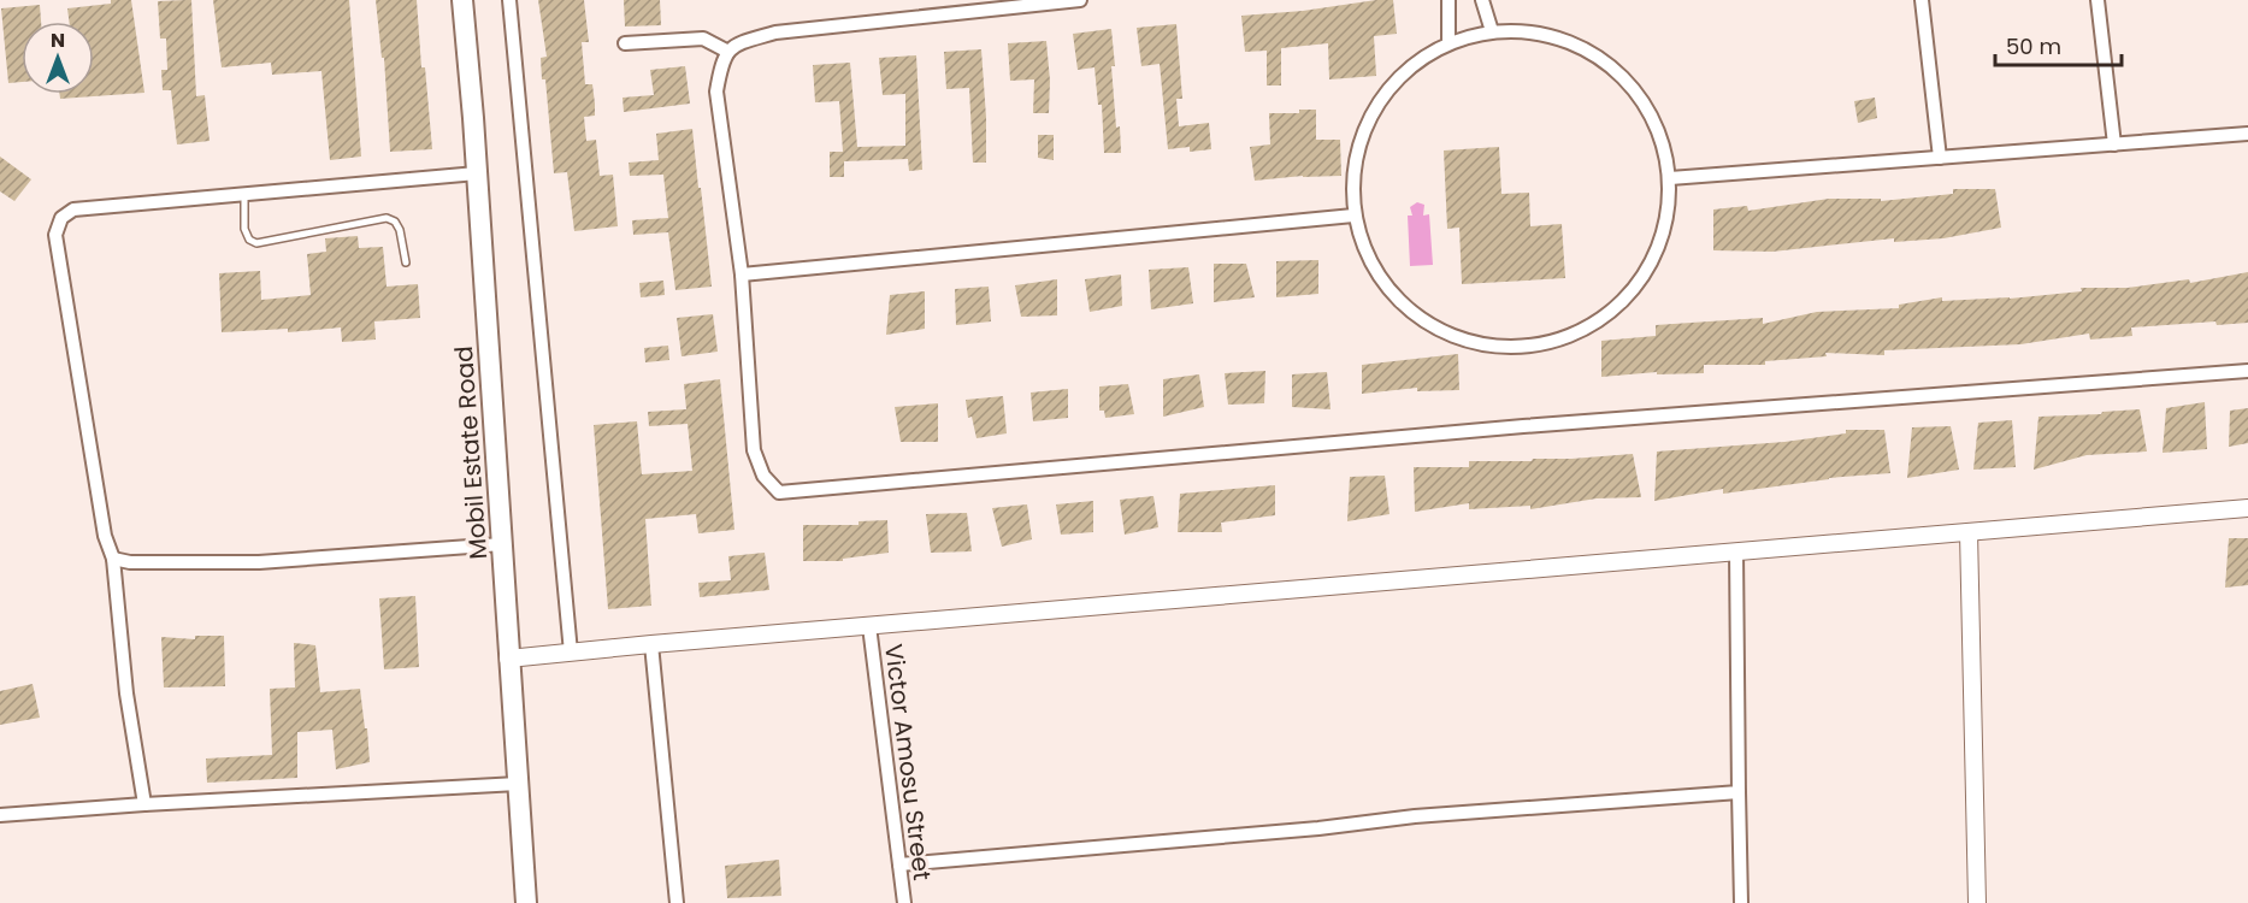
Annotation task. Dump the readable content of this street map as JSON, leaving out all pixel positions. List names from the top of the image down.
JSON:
{
  "streets": {
    "main road": ["Mobil Estate Road"],
    "street": ["Victor Amosu Street"]
  },
  "scale_bar": "50 m",
  "north": "top"
}
